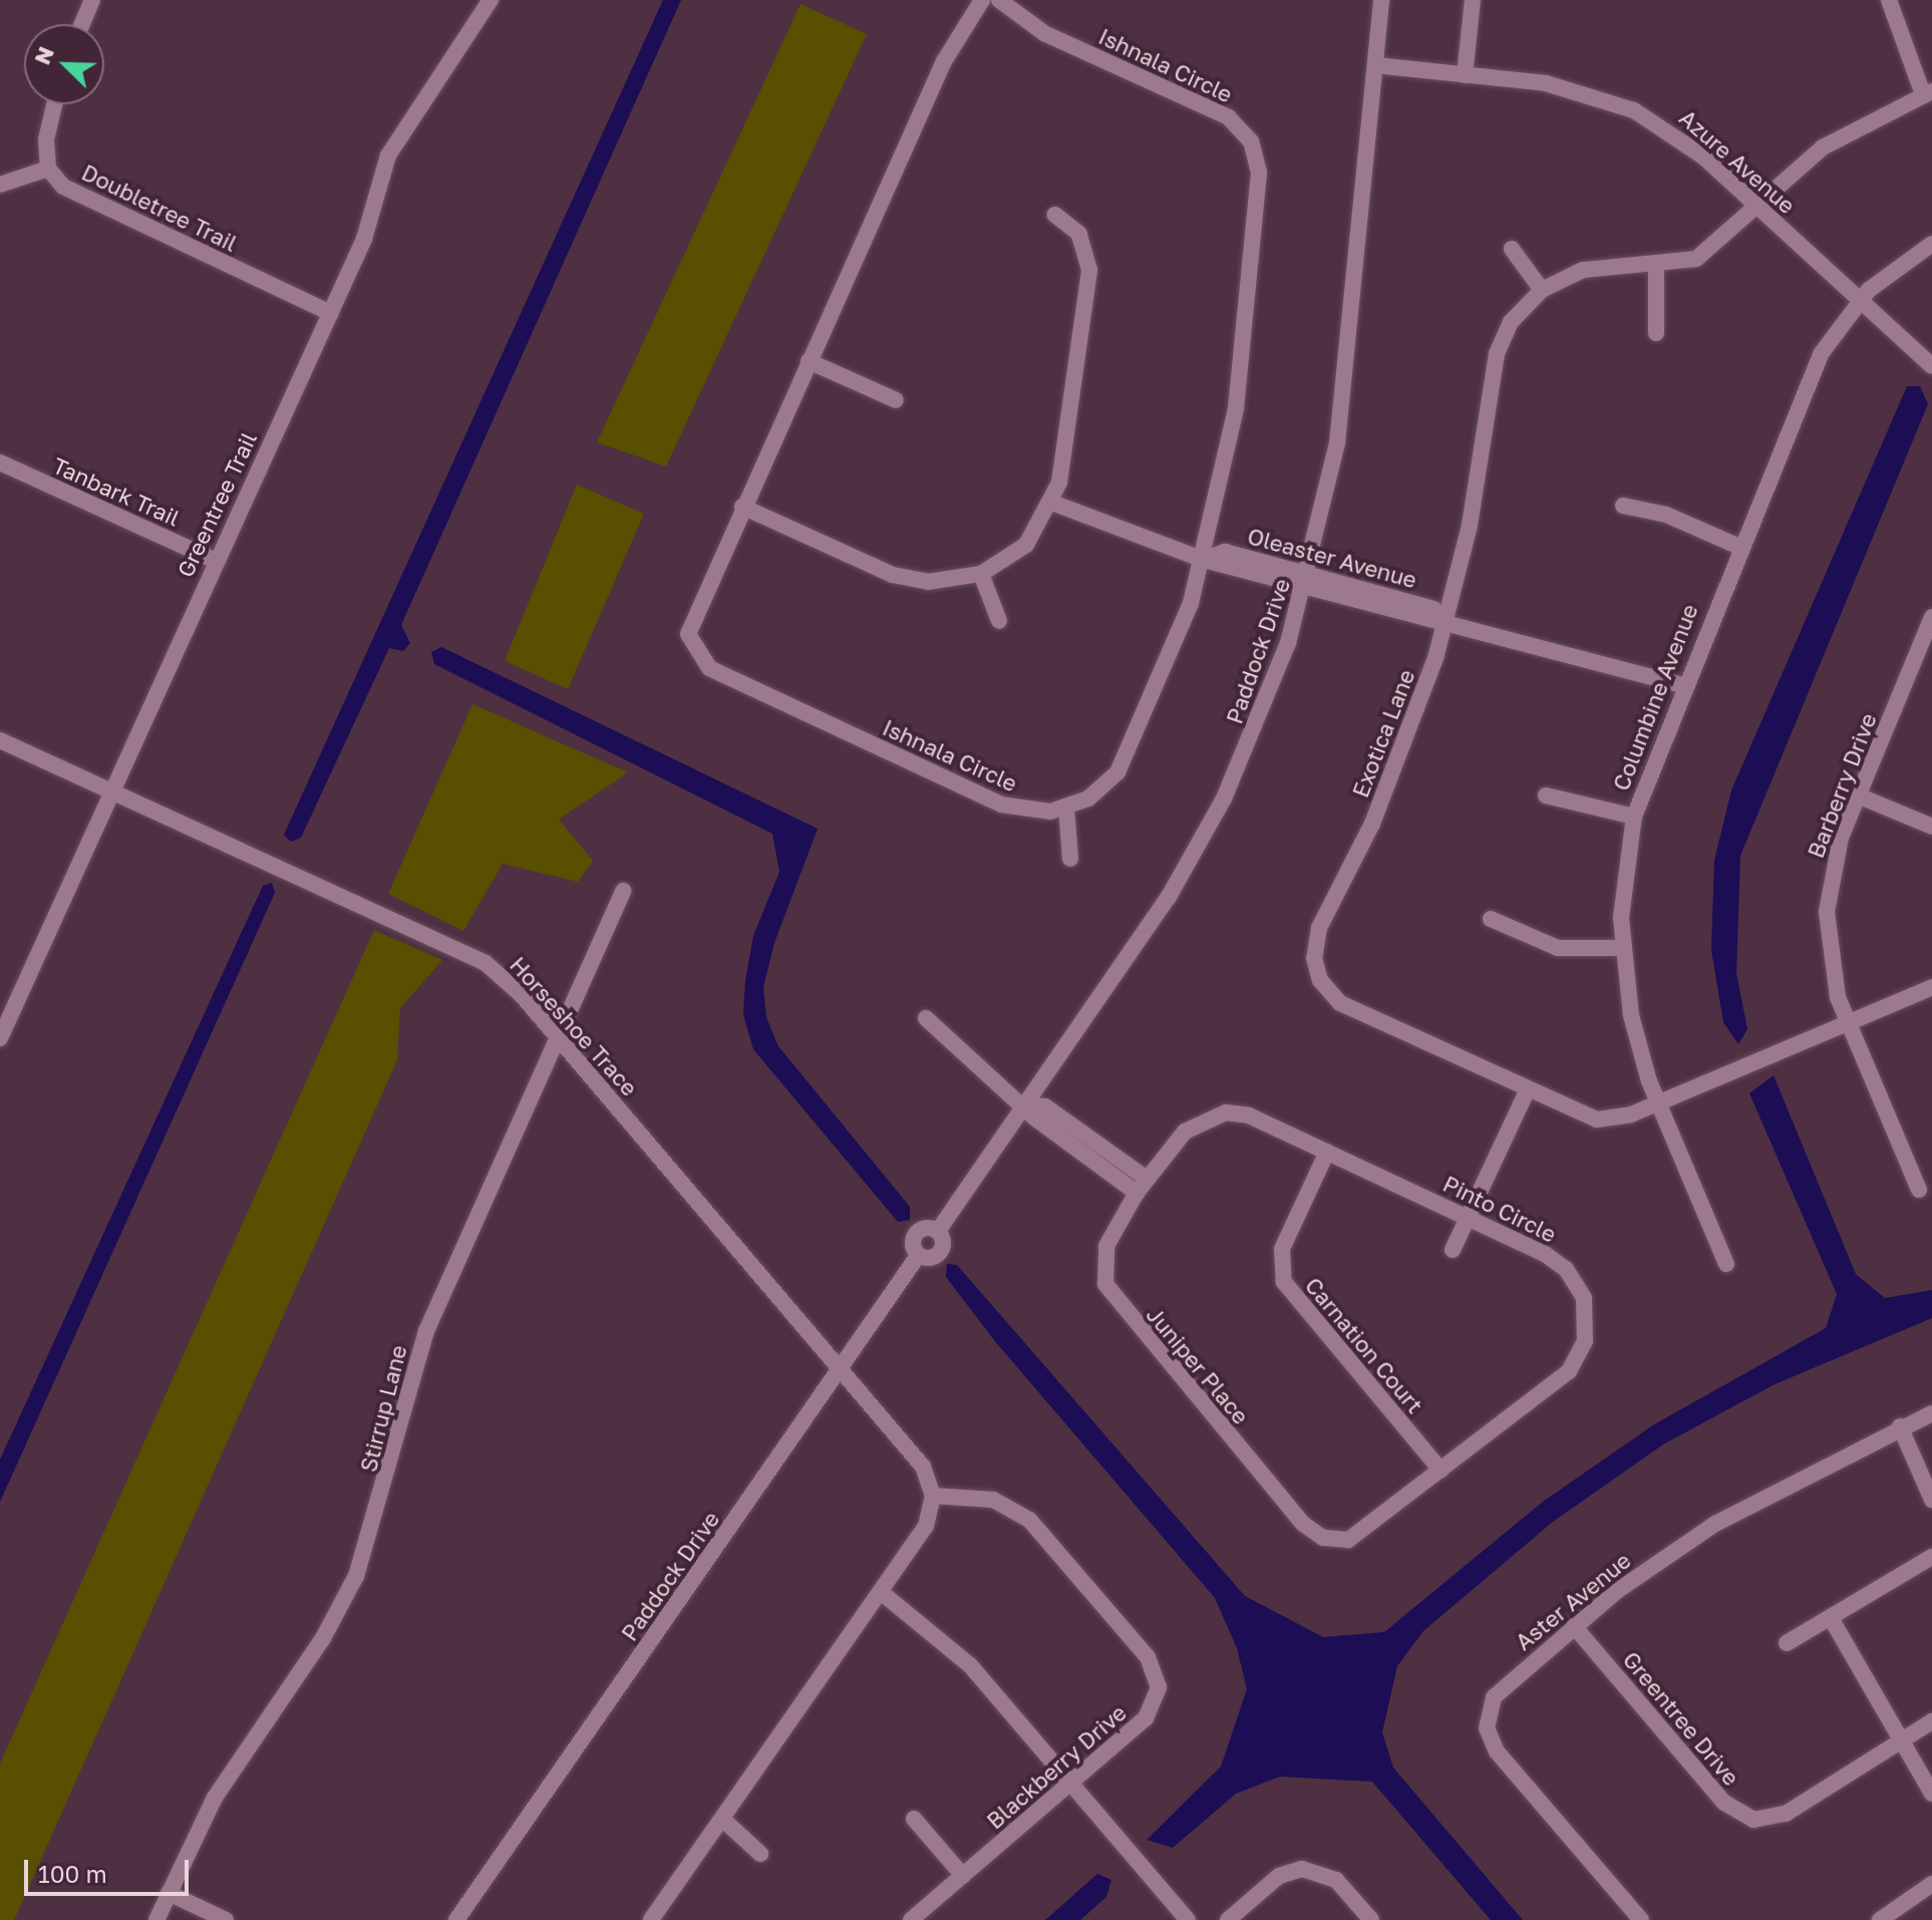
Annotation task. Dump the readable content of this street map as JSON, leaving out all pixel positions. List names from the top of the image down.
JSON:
{
  "streets": {
    "street": [
      "Ishnala Circle",
      "Azure Avenue",
      "Doubletree Trail",
      "Tanbark Trail",
      "Greentree Trail",
      "Oleaster Avenue",
      "Paddock Drive",
      "Columbine Avenue",
      "Exotica Lane",
      "Barberry Drive",
      "Horseshoe Trace",
      "Pinto Circle",
      "Carnation Court",
      "Juniper Place",
      "Stirrup Lane",
      "Aster Avenue",
      "Greentree Drive",
      "Blackberry Drive"
    ]
  },
  "crossings": [
    ["Ishnala Circle", "Oleaster Avenue"],
    ["Azure Avenue", "Paddock Drive"],
    ["Azure Avenue", "Columbine Avenue"],
    ["Azure Avenue", "Exotica Lane"],
    ["Doubletree Trail", "Greentree Trail"],
    ["Tanbark Trail", "Greentree Trail"],
    ["Greentree Trail", "Horseshoe Trace"],
    ["Oleaster Avenue", "Paddock Drive"],
    ["Oleaster Avenue", "Columbine Avenue"],
    ["Oleaster Avenue", "Exotica Lane"],
    ["Paddock Drive", "Horseshoe Trace"],
    ["Columbine Avenue", "Exotica Lane"],
    ["Exotica Lane", "Barberry Drive"],
    ["Horseshoe Trace", "Stirrup Lane"],
    ["Horseshoe Trace", "Blackberry Drive"],
    ["Pinto Circle", "Carnation Court"],
    ["Pinto Circle", "Juniper Place"],
    ["Aster Avenue", "Greentree Drive"]
  ],
  "scale_bar": "100 m",
  "north": "top left"
}
